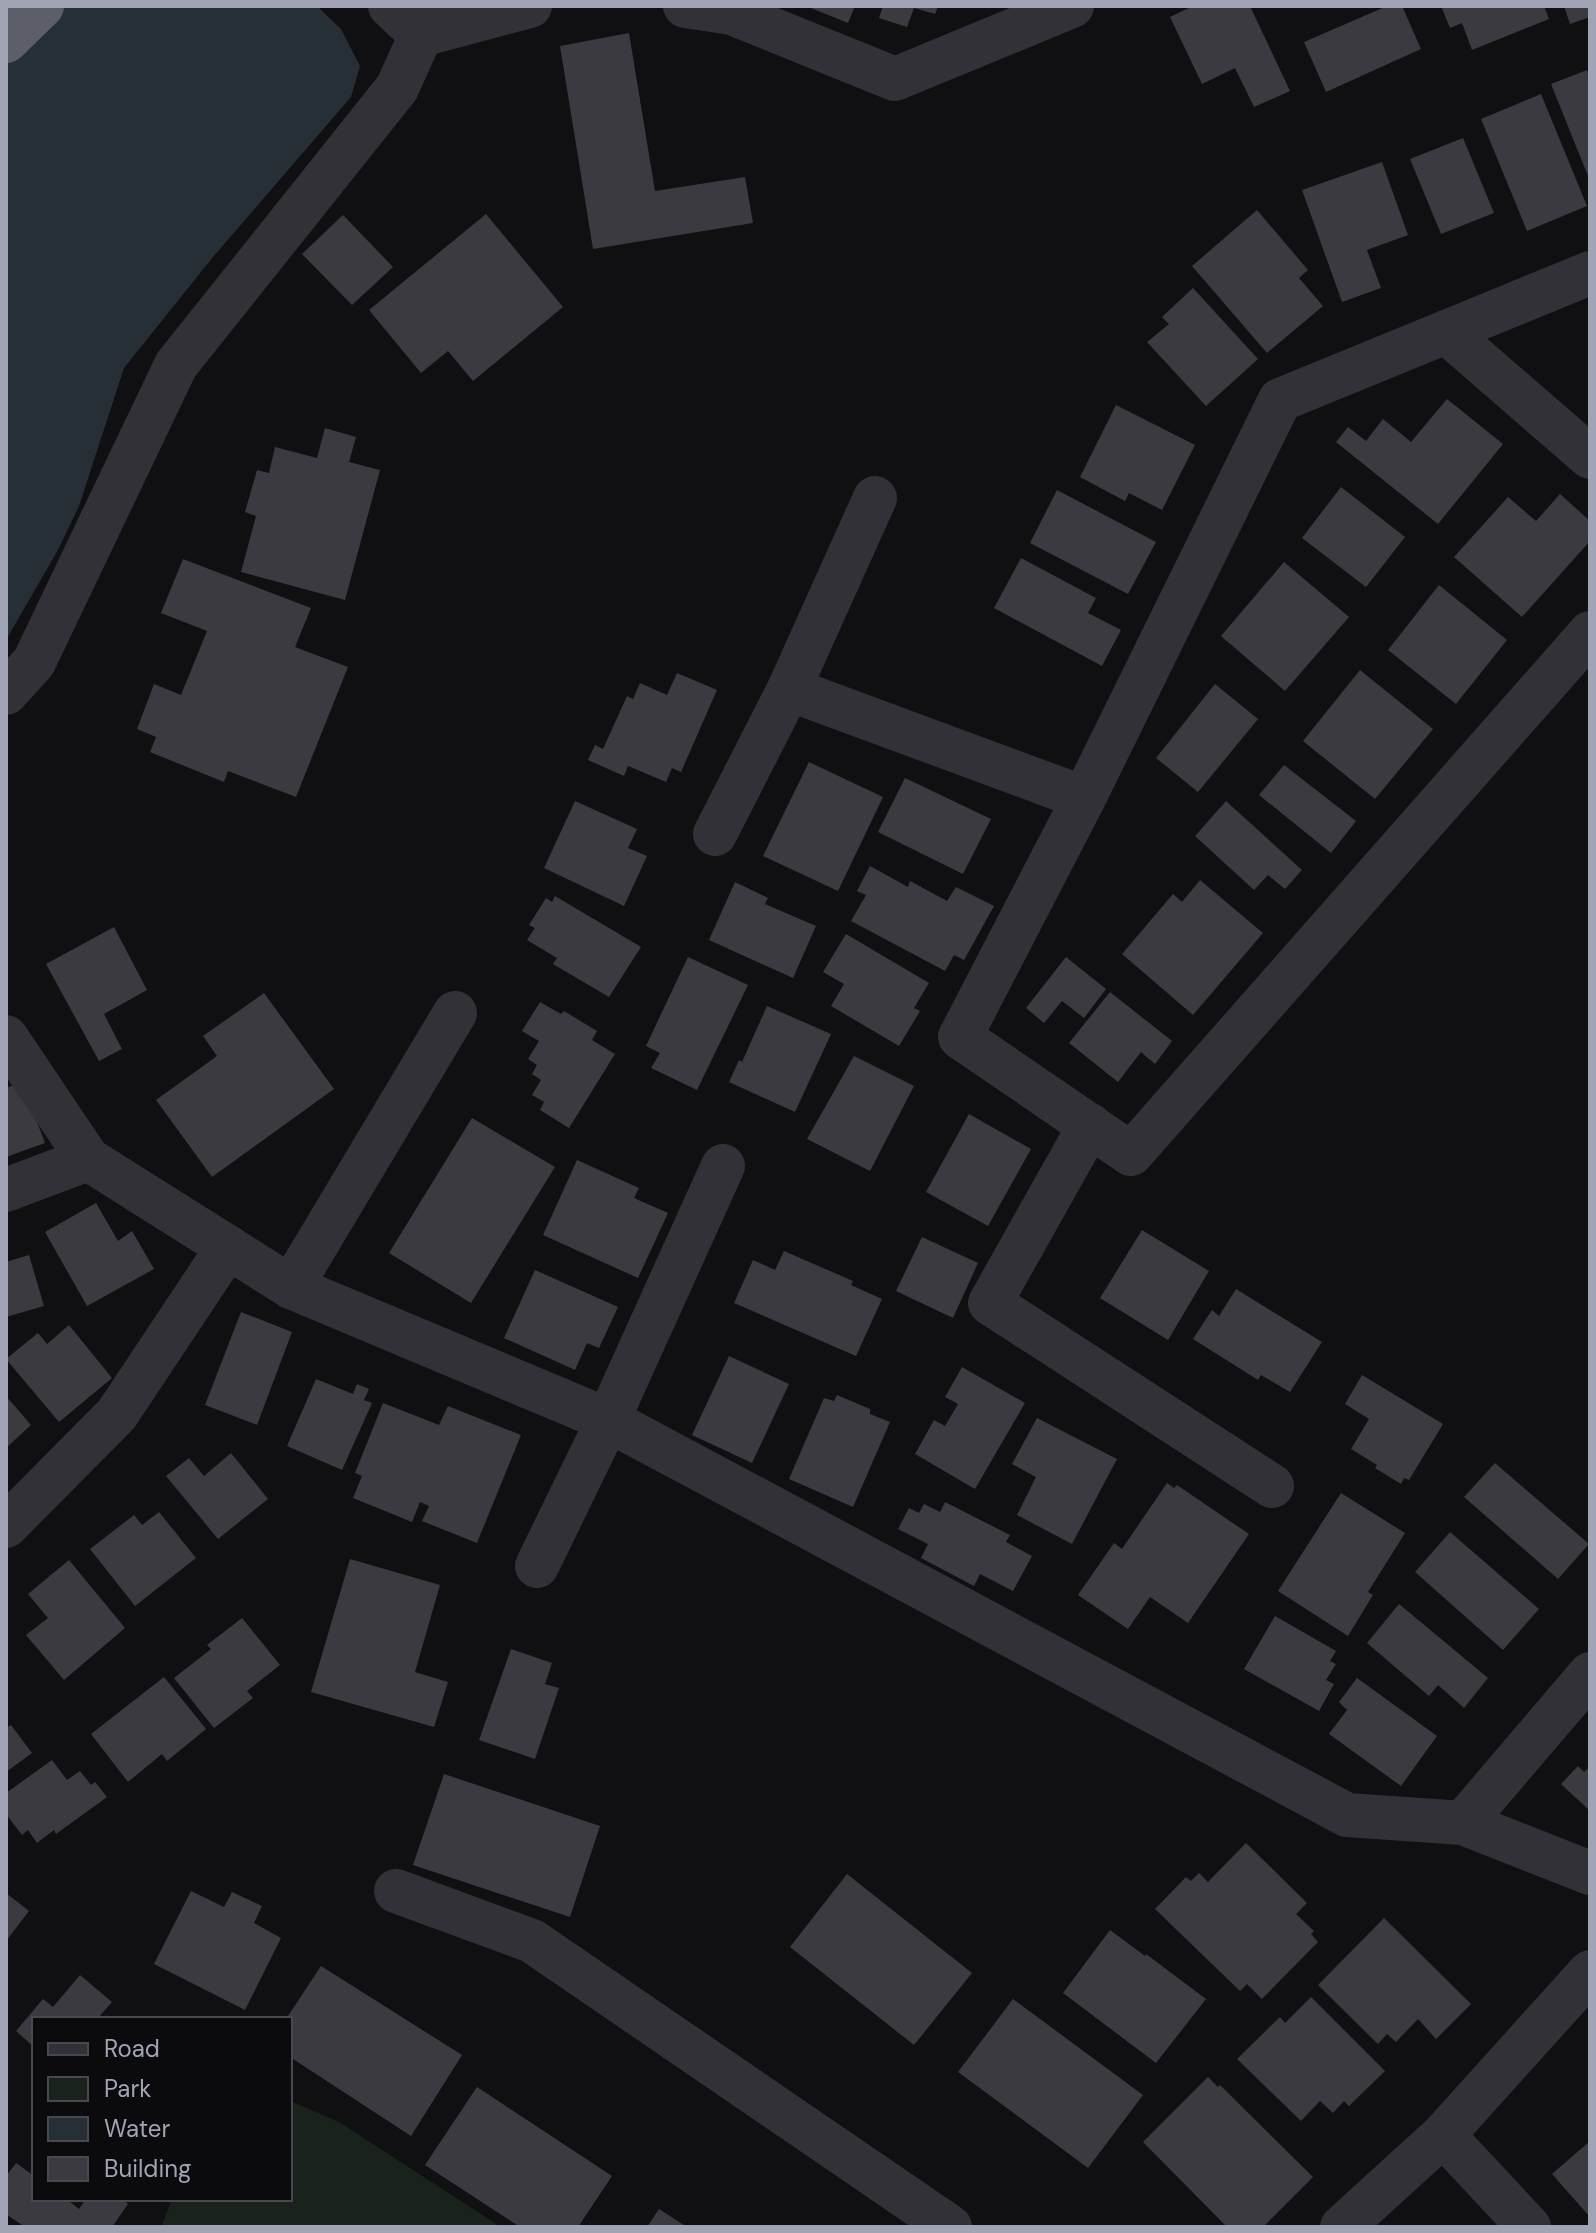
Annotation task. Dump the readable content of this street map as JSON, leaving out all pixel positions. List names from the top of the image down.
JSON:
{
  "legend": [
    "Road",
    "Park",
    "Water",
    "Building"
  ]
}
